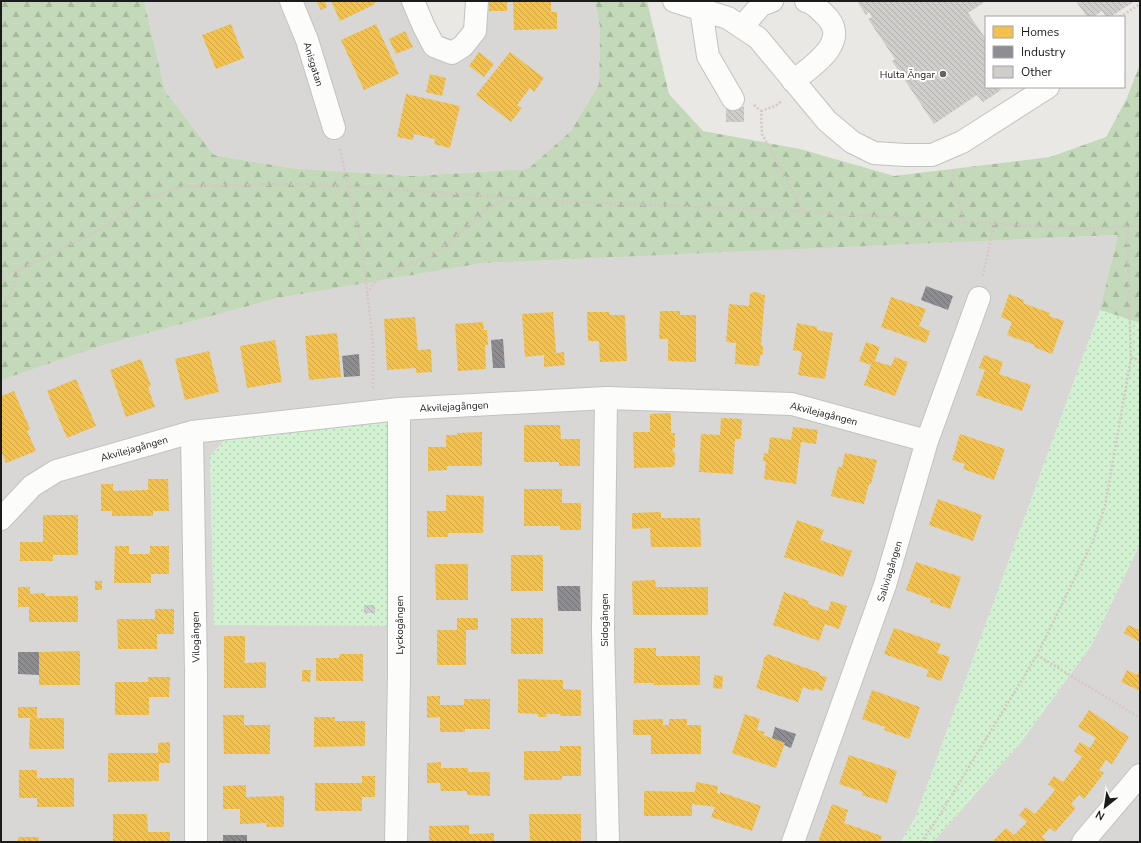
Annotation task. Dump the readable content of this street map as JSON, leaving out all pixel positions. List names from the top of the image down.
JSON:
{
  "streets": {
    "street": [
      "Anisgatan",
      "Akvilejagången",
      "Saliviagången",
      "Sidogången",
      "Lyckogången",
      "Vilogången"
    ]
  },
  "crossings": [
    ["Akvilejagången", "Saliviagången"],
    ["Akvilejagången", "Sidogången"],
    ["Akvilejagången", "Lyckogången"],
    ["Akvilejagången", "Vilogången"]
  ],
  "places": ["Hulta Ängar"],
  "legend": ["Homes", "Industry", "Other"],
  "north": "bottom left"
}
